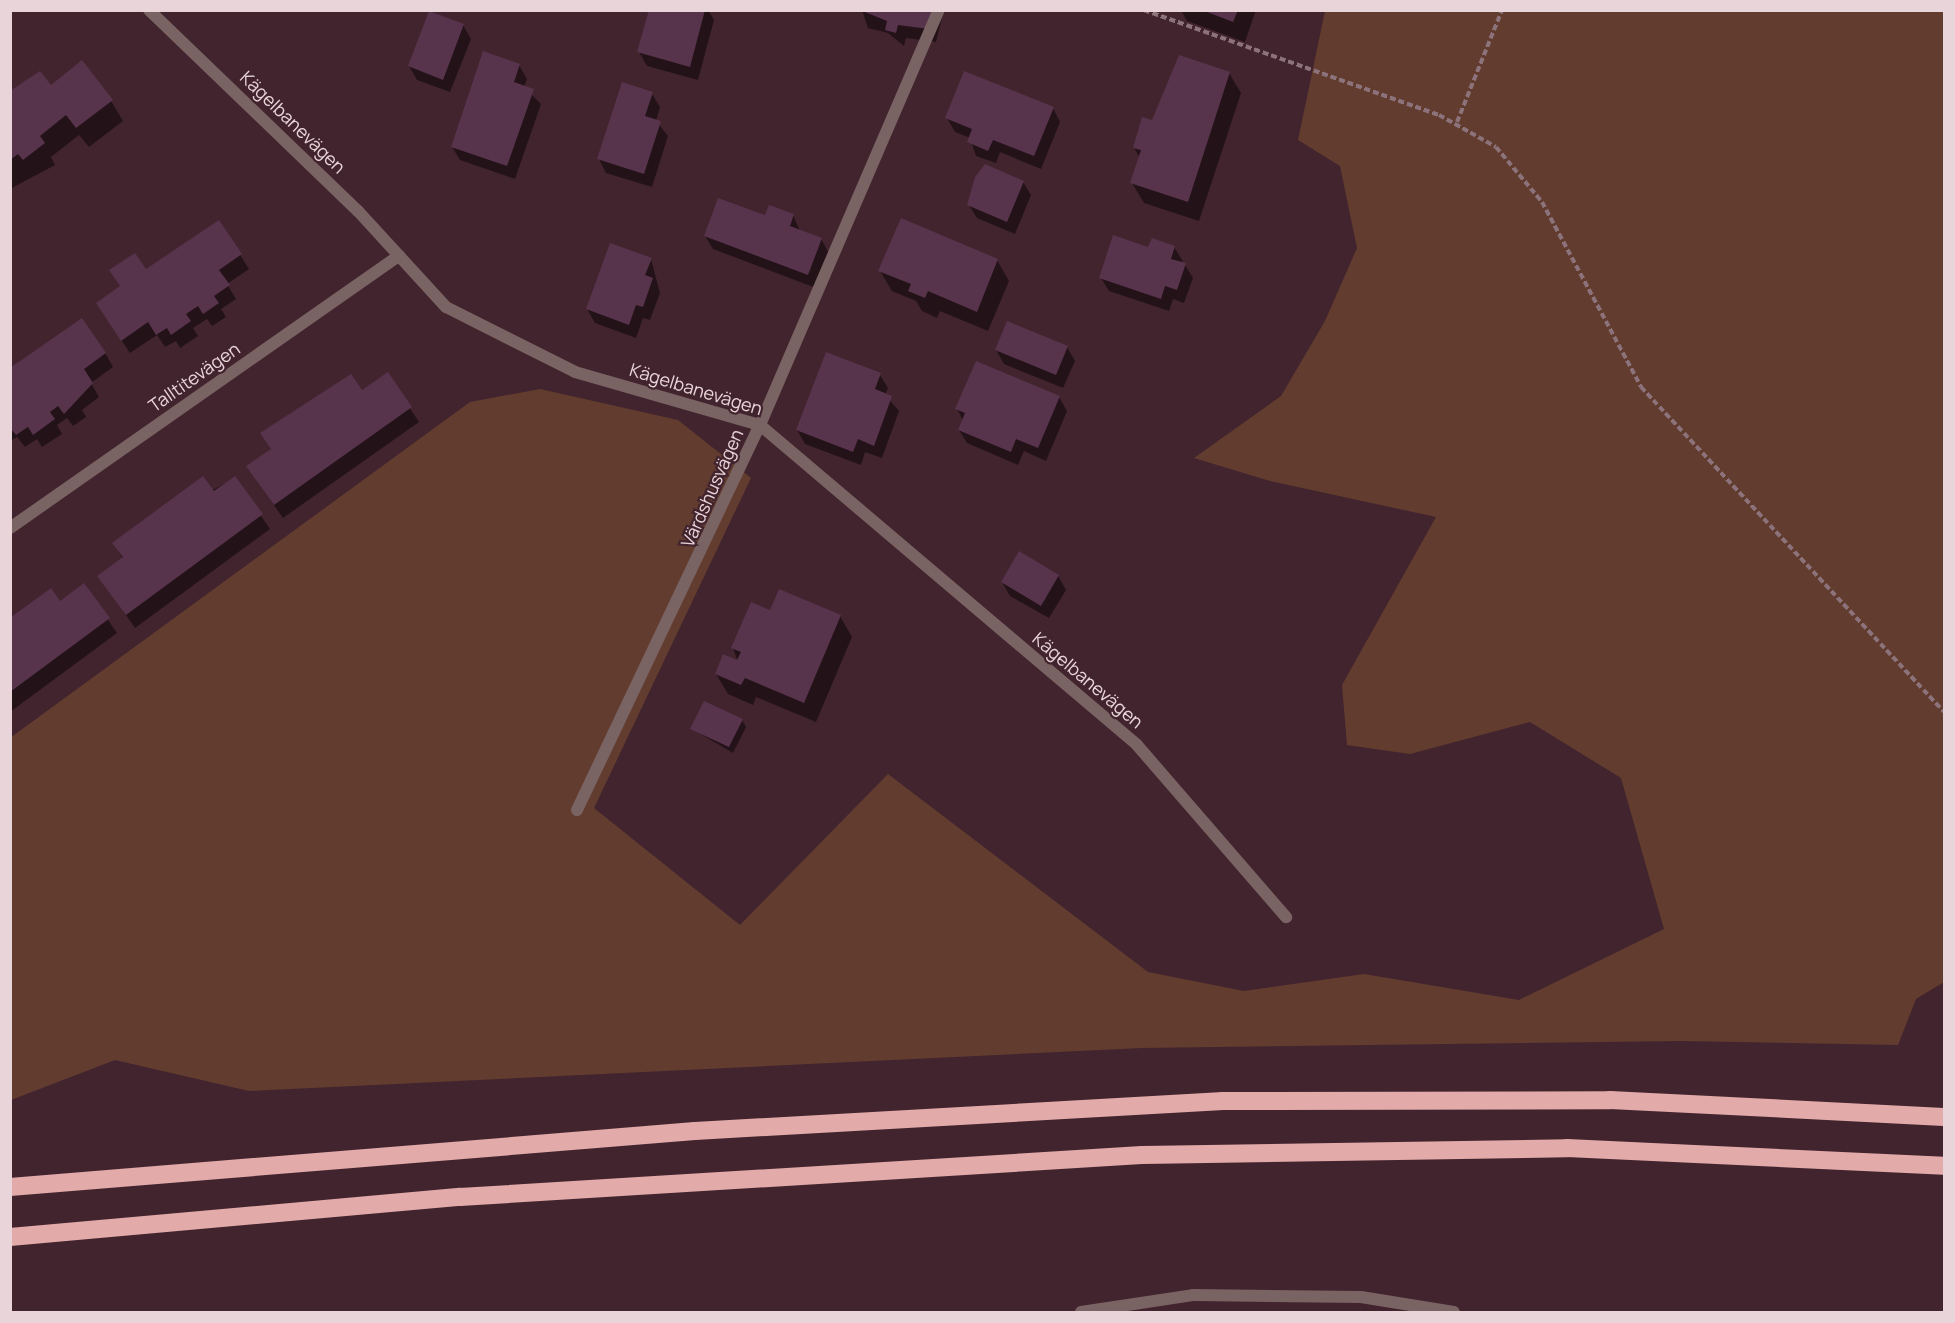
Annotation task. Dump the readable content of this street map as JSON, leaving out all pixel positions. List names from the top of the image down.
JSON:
{
  "streets": {
    "street": ["Kägelbanevägen", "Talltitevägen", "Värdshusvägen"]
  },
  "crossings": [
    ["Kägelbanevägen", "Talltitevägen"],
    ["Kägelbanevägen", "Värdshusvägen"]
  ]
}
